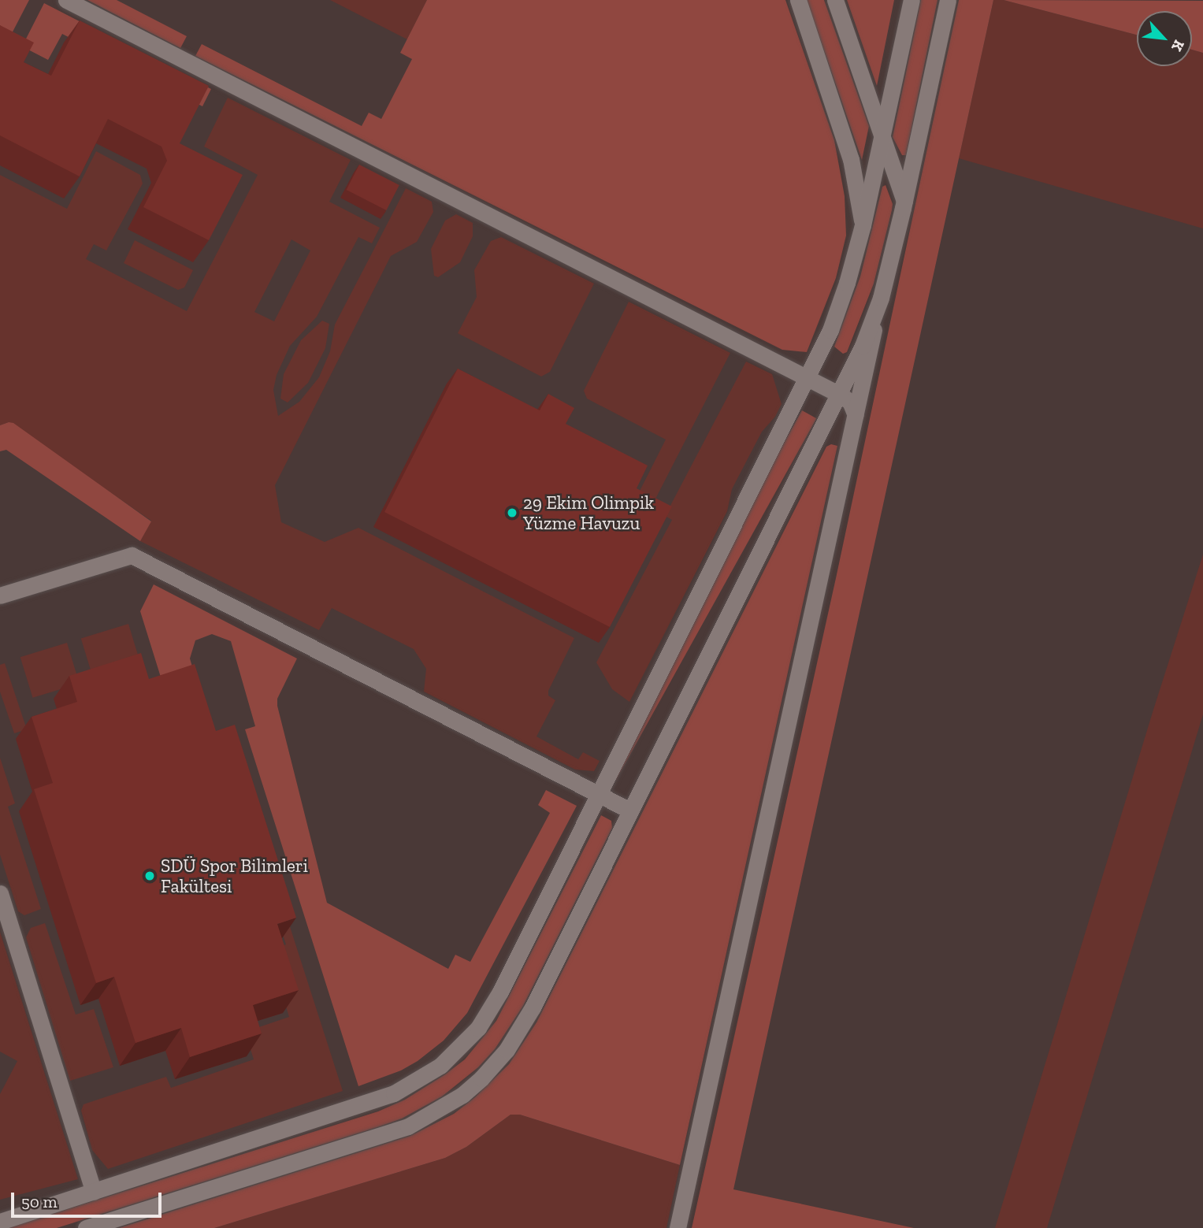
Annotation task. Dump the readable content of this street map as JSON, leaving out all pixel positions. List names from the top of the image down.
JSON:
{
  "places": ["29 Ekim Olimpik Yüzme Havuzu", "SDÜ Spor Bilimleri Fakültesi"],
  "scale_bar": "50 m",
  "north": "bottom right"
}
